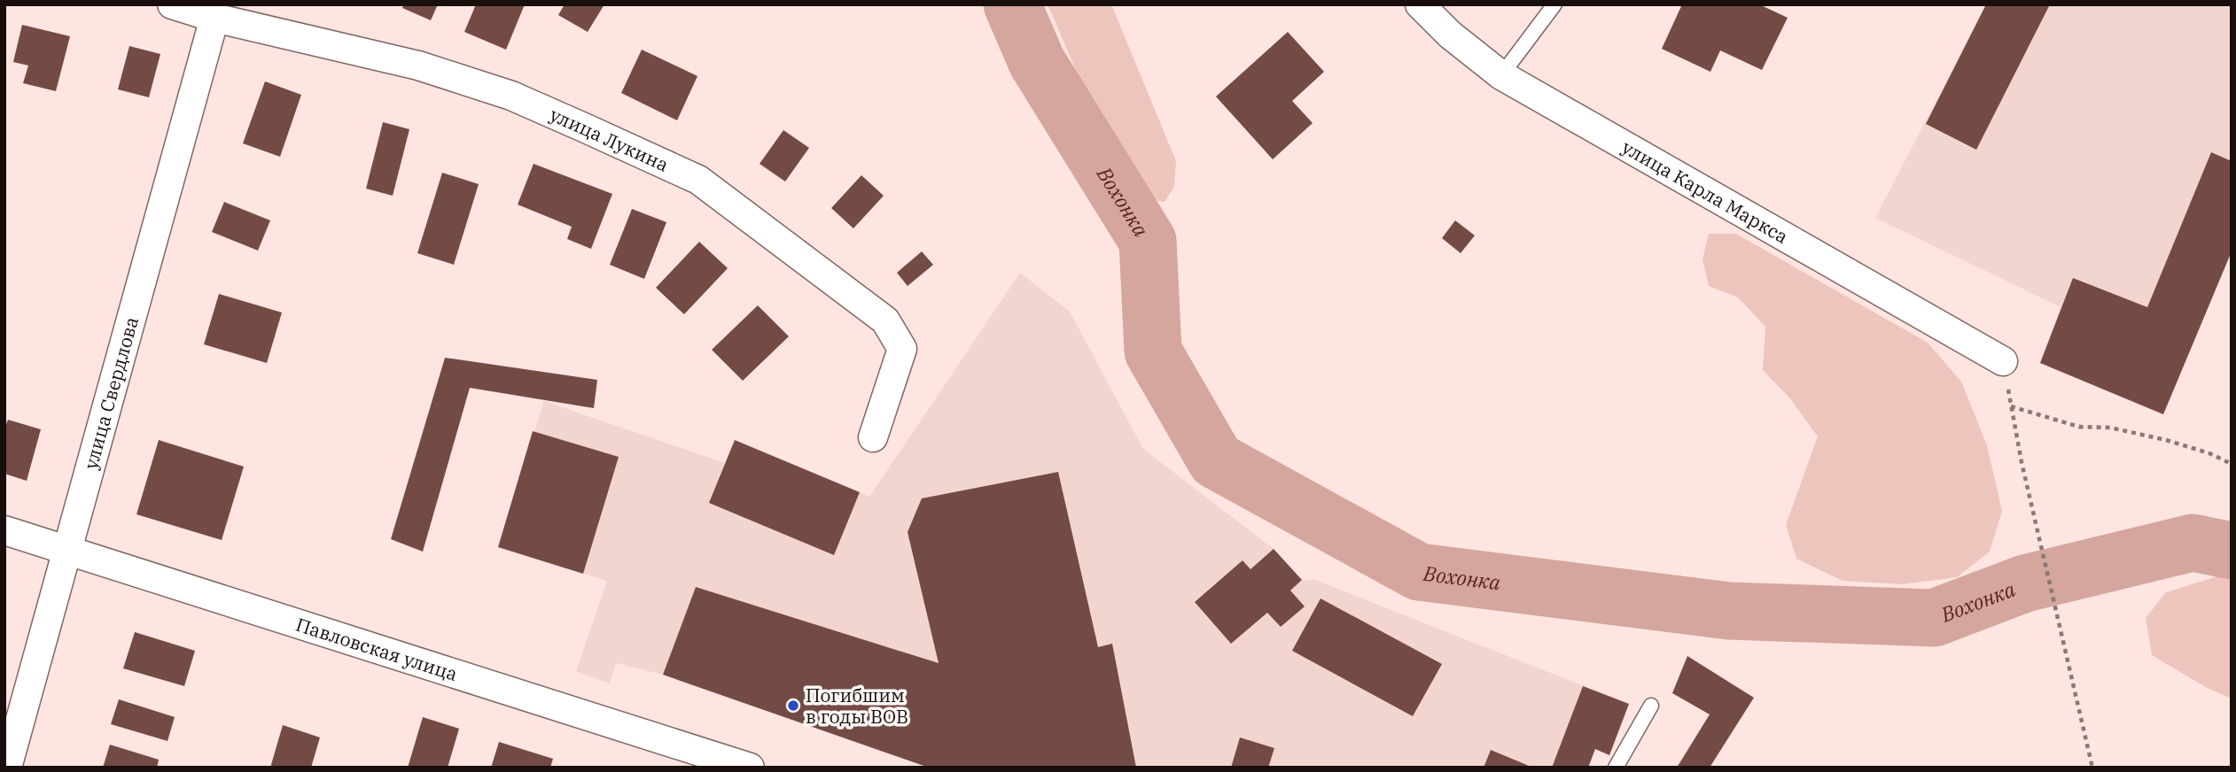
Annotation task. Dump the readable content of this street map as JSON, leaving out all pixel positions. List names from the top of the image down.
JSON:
{
  "streets": {
    "street": [
      "улица Лукина",
      "улица Карла Маркса",
      "улица Свердлова",
      "Павловская улица"
    ]
  },
  "crossings": [
    ["улица Лукина", "улица Свердлова"],
    ["улица Свердлова", "Павловская улица"]
  ],
  "water": ["Вохонка"],
  "places": ["Погибшим в годы ВОВ"]
}
